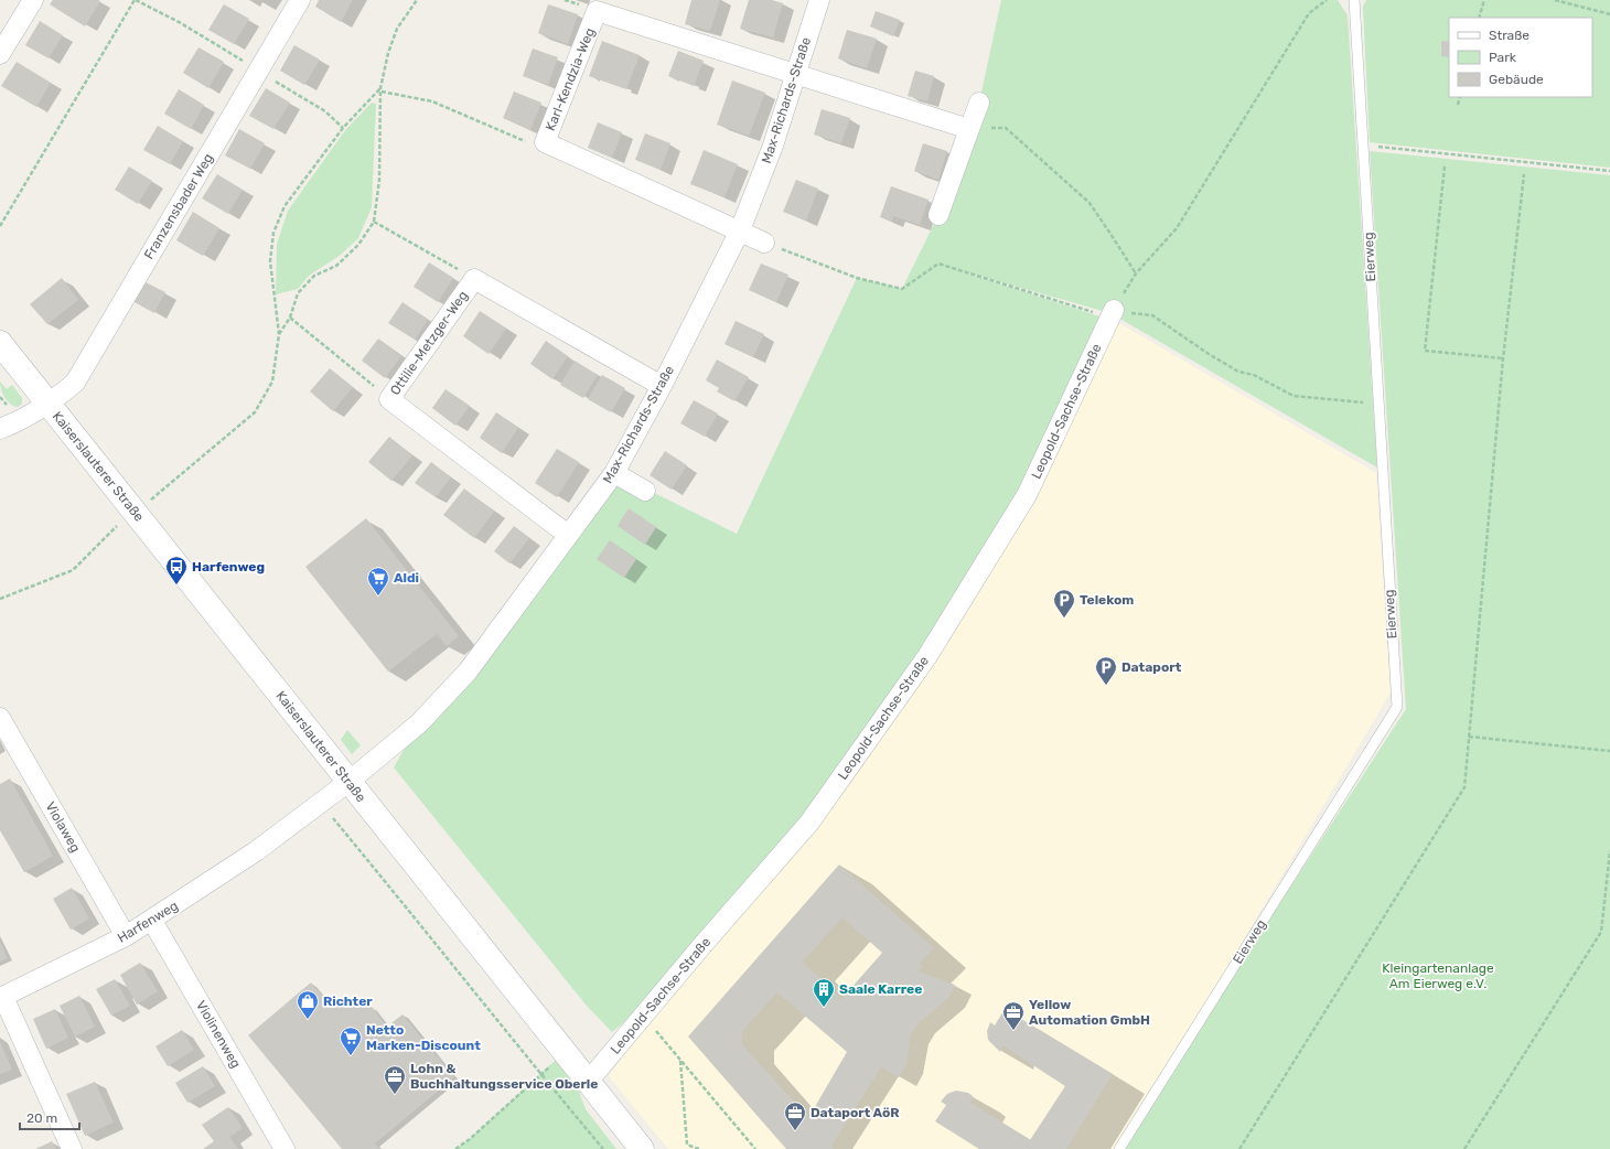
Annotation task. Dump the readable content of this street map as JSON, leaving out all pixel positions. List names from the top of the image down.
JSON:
{
  "streets": {
    "street": [
      "Karl-Kendzia-Weg",
      "Max-Richards-Straße",
      "Franzensbader Weg",
      "Ottilie-Metzger-Weg",
      "Leopold-Sachse-Straße",
      "Kaiserslauterer Straße",
      "Violaweg",
      "Harfenweg",
      "Violinenweg"
    ],
    "lane": ["Eierweg"]
  },
  "crossings": [
    ["Karl-Kendzia-Weg", "Max-Richards-Straße"],
    ["Max-Richards-Straße", "Ottilie-Metzger-Weg"],
    ["Max-Richards-Straße", "Kaiserslauterer Straße"],
    ["Max-Richards-Straße", "Harfenweg"],
    ["Franzensbader Weg", "Kaiserslauterer Straße"],
    ["Leopold-Sachse-Straße", "Kaiserslauterer Straße"],
    ["Kaiserslauterer Straße", "Harfenweg"],
    ["Violaweg", "Harfenweg"],
    ["Harfenweg", "Violinenweg"]
  ],
  "parks": ["Kleingartenanlage Am Eierweg e.V."],
  "places": {
    "bus stop": ["Harfenweg"],
    "supermarket": ["Aldi", "Netto Marken-Discount"],
    "parking": ["Telekom", "Dataport"],
    "building": ["Saale Karree"],
    "shop": ["Richter"],
    "office": ["Yellow Automation GmbH", "Lohn & Buchhaltungsservice Oberle", "Dataport AöR"]
  },
  "legend": ["Straße", "Park", "Gebäude"],
  "scale_bar": "20 m"
}
